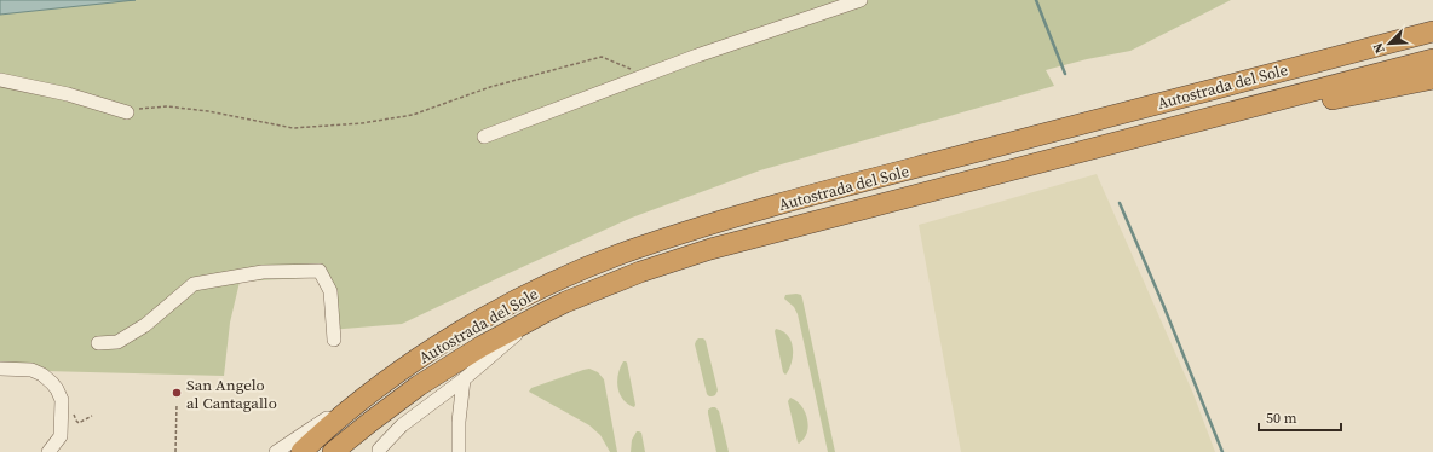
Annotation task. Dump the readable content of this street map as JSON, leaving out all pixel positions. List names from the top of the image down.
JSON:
{
  "streets": {
    "highway": ["Autostrada del Sole"]
  },
  "places": ["San Angelo al Cantagallo"],
  "scale_bar": "50 m",
  "north": "bottom left"
}
